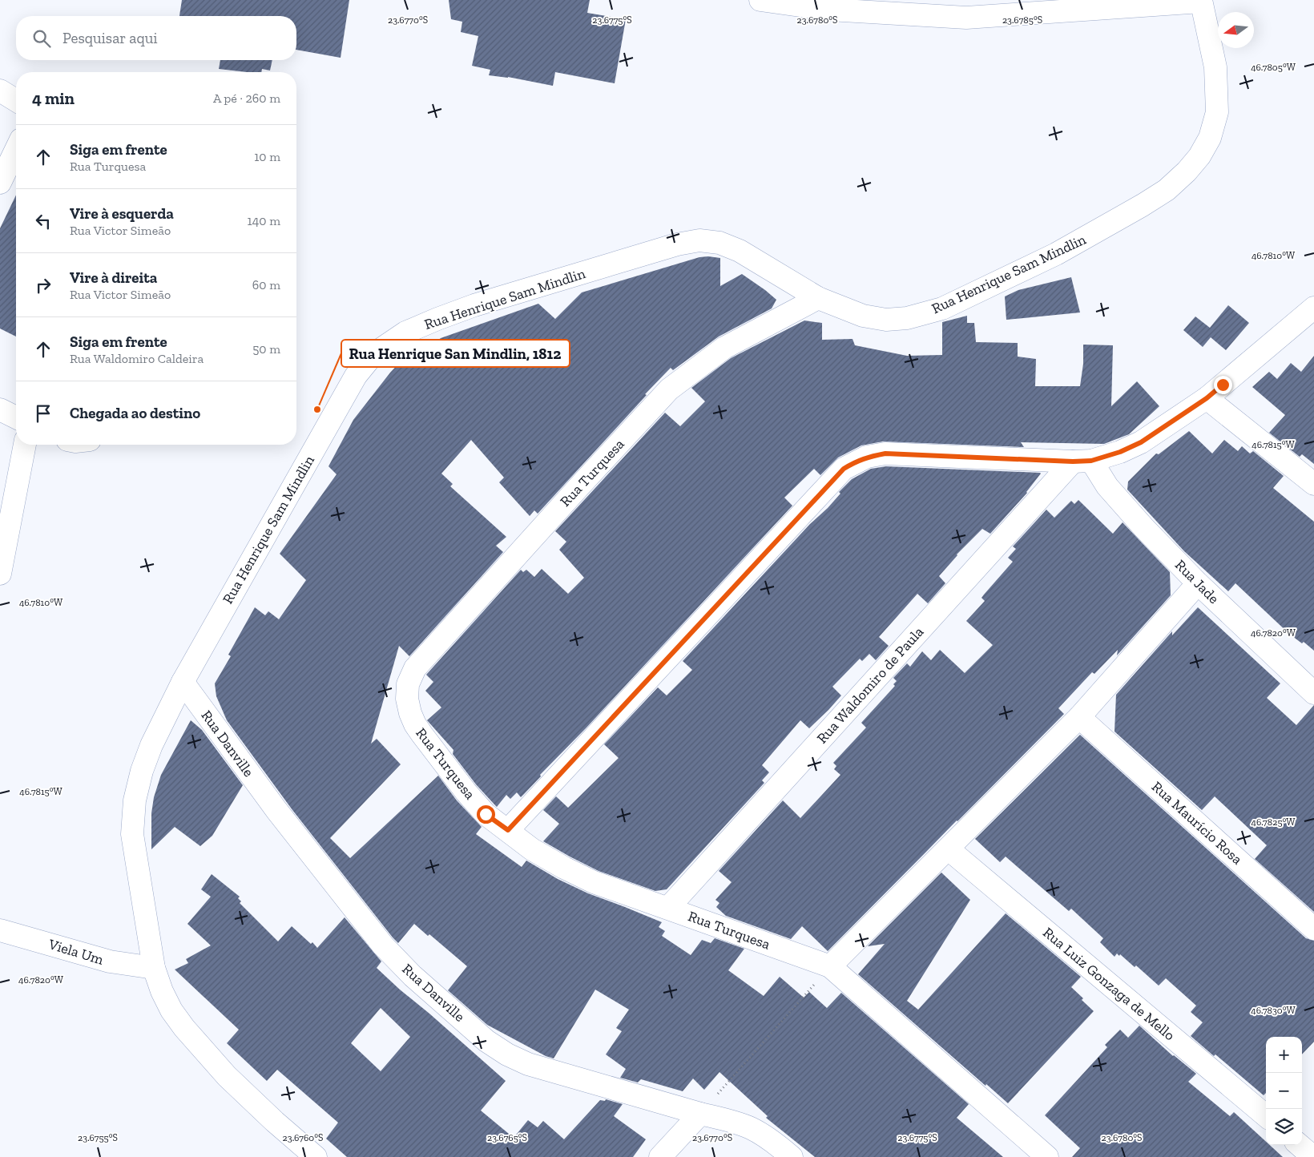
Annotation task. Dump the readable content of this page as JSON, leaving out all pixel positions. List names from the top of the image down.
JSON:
{
  "streets": {
    "street": [
      "Rua Henrique Sam Mindlin",
      "Rua Turquesa",
      "Rua Jade",
      "Rua Waldomiro de Paula",
      "Rua Danville",
      "Rua Maurício Rosa",
      "Viela Um",
      "Rua Luiz Gonzaga de Mello"
    ]
  },
  "crossings": [
    ["Rua Henrique Sam Mindlin", "Rua Turquesa"],
    ["Rua Henrique Sam Mindlin", "Rua Danville"],
    ["Rua Henrique Sam Mindlin", "Viela Um"],
    ["Rua Turquesa", "Rua Waldomiro de Paula"],
    ["Rua Jade", "Rua Waldomiro de Paula"]
  ],
  "places": ["Rua Henrique San Mindlin, 1812"],
  "north": "left",
  "page": {
    "search": "Pesquisar aqui",
    "heading": ["4 min", "A pé · 260 m"],
    "list": [
      ["Siga em frente", "Rua Turquesa", "10 m"],
      ["Vire à esquerda", "Rua Victor Simeão", "140 m"],
      ["Vire à direita", "Rua Victor Simeão", "60 m"],
      ["Siga em frente", "Rua Waldomiro Caldeira", "50 m"],
      "Chegada ao destino"
    ],
    "map_buttons": ["+", "−"]
  },
  "coordinates": [
    "23.6770°S",
    "23.6775°S",
    "23.6780°S",
    "23.6785°S",
    "46.7805°W",
    "46.7810°W",
    "46.7815°W",
    "46.7820°W",
    "46.7825°W",
    "46.7830°W",
    "23.6755°S",
    "23.6760°S",
    "23.6765°S"
  ]
}
